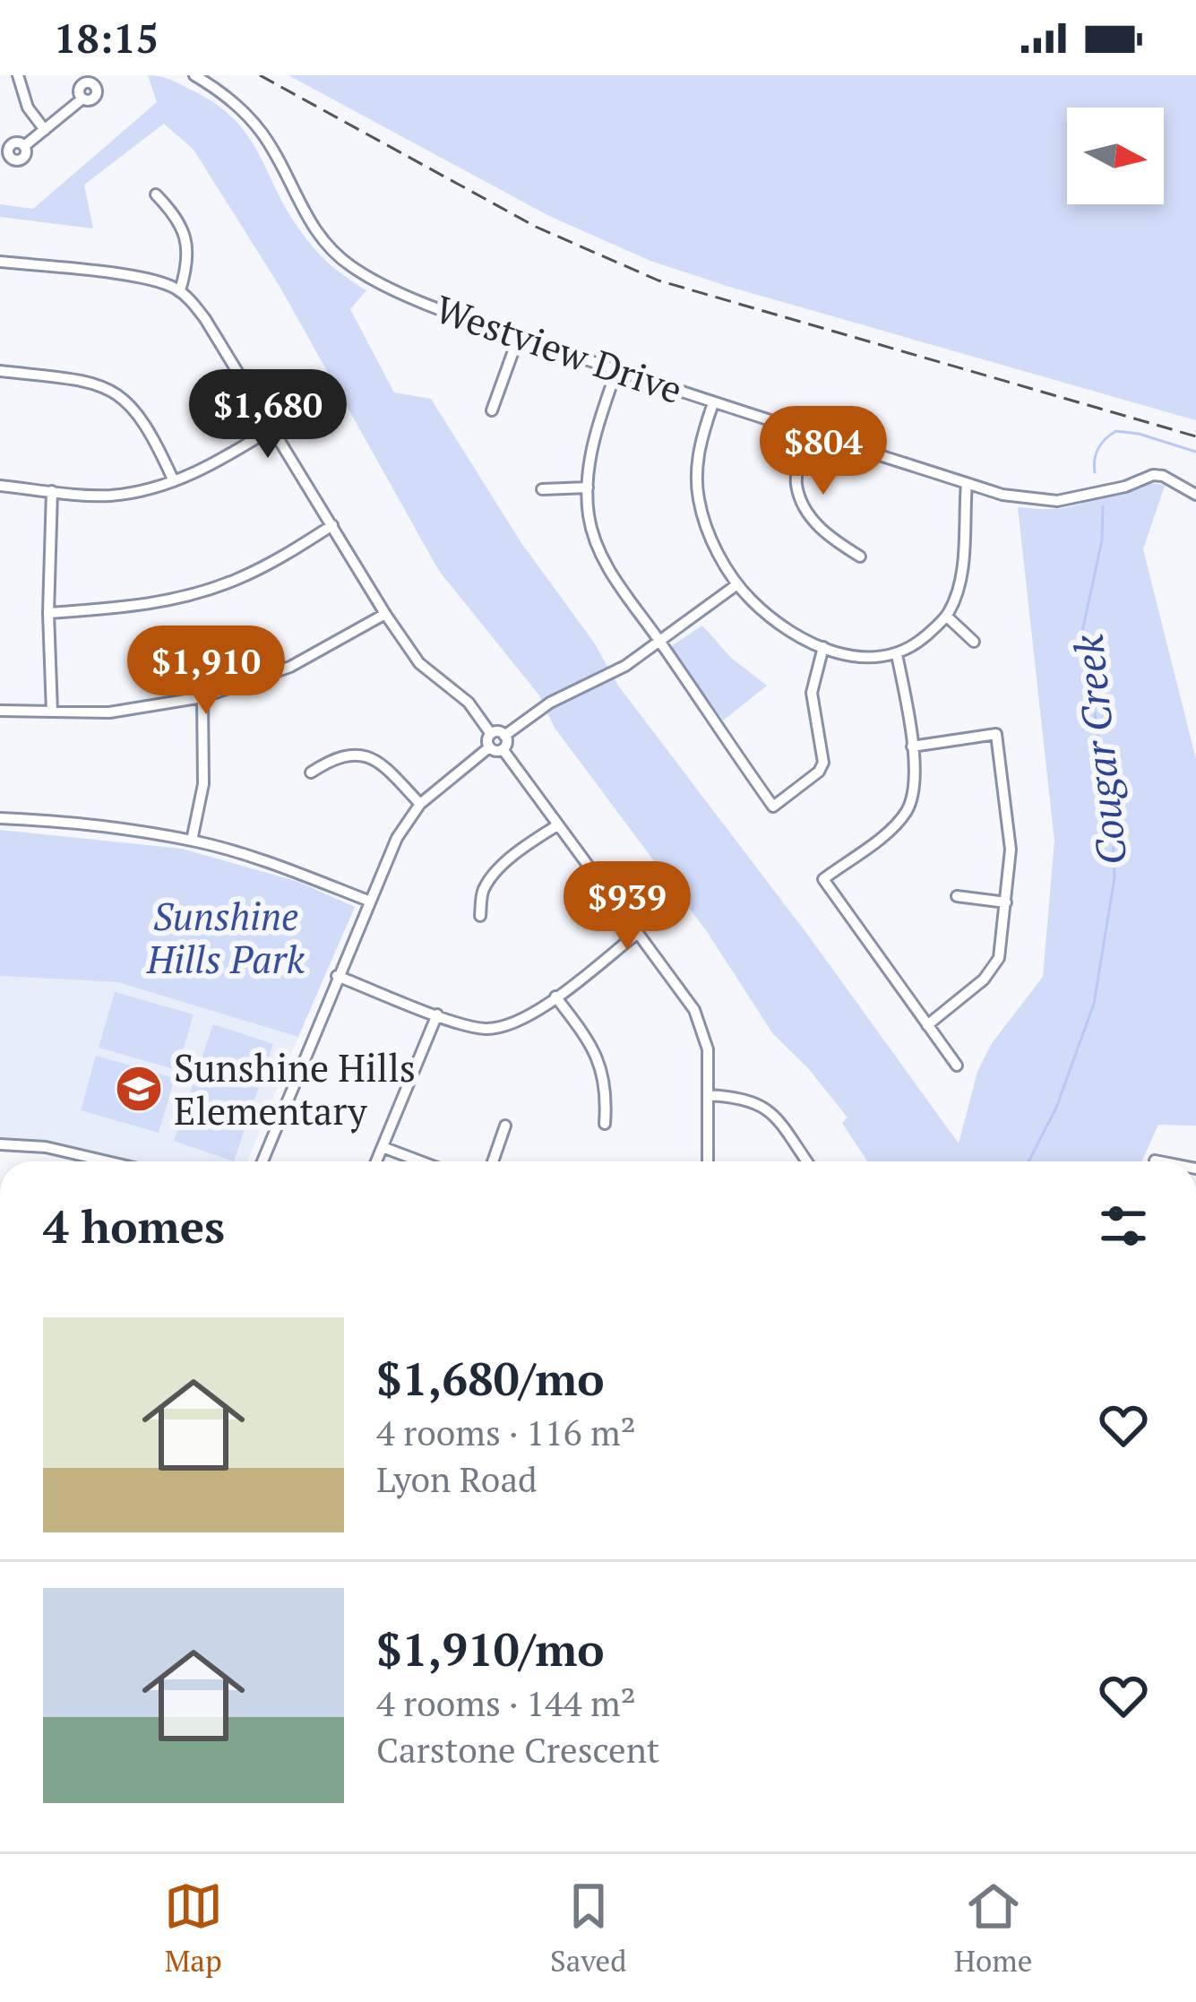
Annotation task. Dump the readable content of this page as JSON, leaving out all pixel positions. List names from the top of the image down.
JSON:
{
  "streets": {
    "street": ["Westview Drive"]
  },
  "water": ["Cougar Creek"],
  "parks": ["Sunshine Hills Park"],
  "places": {
    "school or university": ["Sunshine Hills Elementary"]
  },
  "north": "right",
  "page": {
    "status": "18:15",
    "price": [
      "$1,680",
      "$804",
      "$1,910",
      "$939"
    ],
    "heading": "4 homes",
    "list": [
      {
        "name": "$1,680/mo",
        "note": "4 rooms · 116 m² · Lyon Road"
      },
      {
        "name": "$1,910/mo",
        "note": "4 rooms · 144 m² · Carstone Crescent"
      }
    ],
    "tabs": ["Map", "Saved", "Home"]
  }
}
